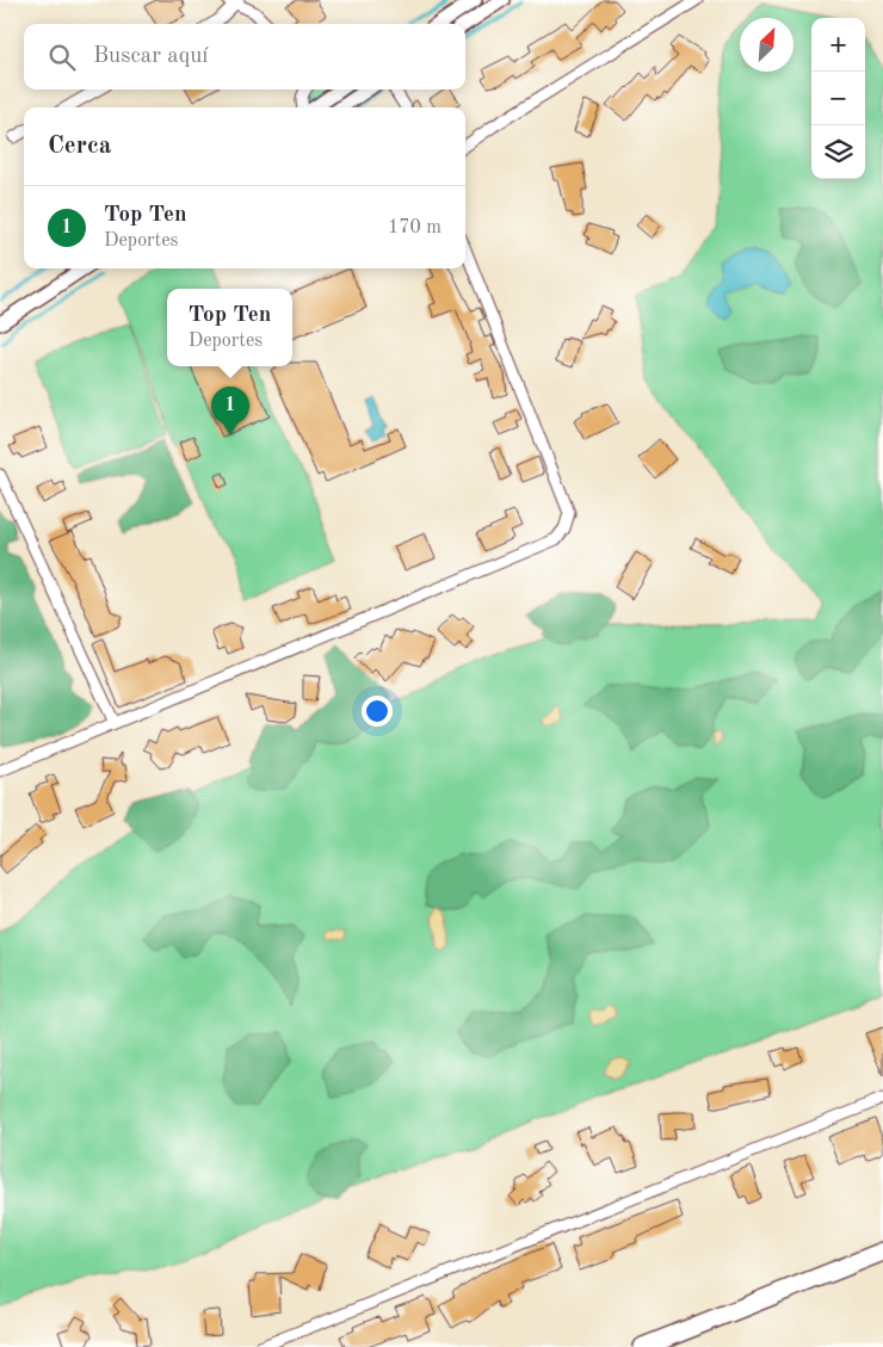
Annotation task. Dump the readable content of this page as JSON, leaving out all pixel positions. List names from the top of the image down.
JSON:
{
  "north": "top right",
  "page": {
    "map_buttons": ["+", "−"],
    "search": "Buscar aquí",
    "heading": "Cerca",
    "list": [
      {
        "mark": "1",
        "name": "Top Ten",
        "note": "Deportes",
        "value": "170 m"
      }
    ],
    "popup": ["Top Ten", "Deportes"],
    "pins": "1"
  }
}
